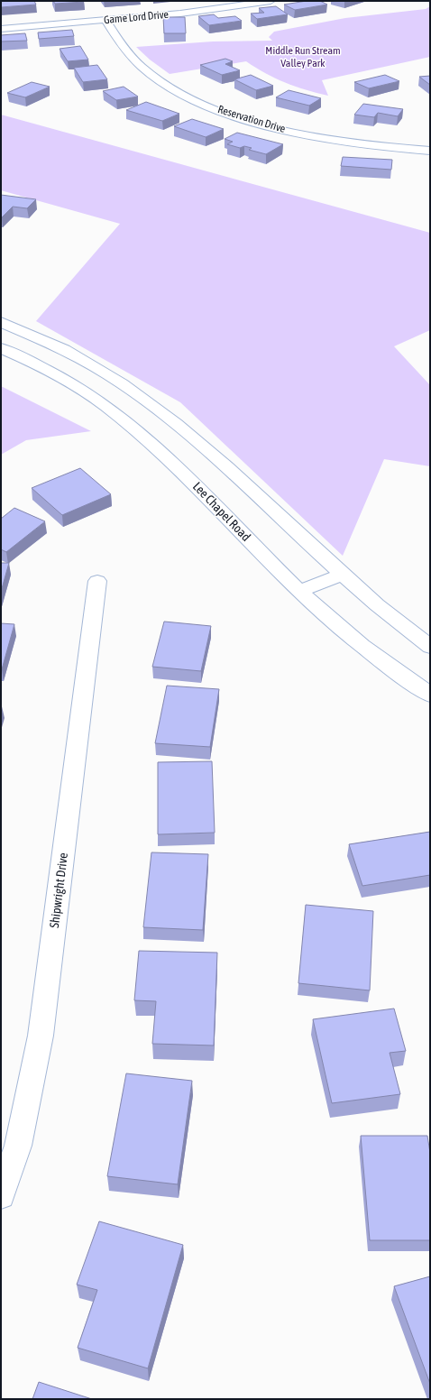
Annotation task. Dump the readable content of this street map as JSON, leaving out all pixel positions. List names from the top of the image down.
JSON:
{
  "streets": {
    "street": [
      "Game Lord Drive",
      "Reservation Drive",
      "Lee Chapel Road",
      "Shipwright Drive"
    ]
  },
  "crossings": [
    ["Game Lord Drive", "Reservation Drive"]
  ],
  "parks": ["Middle Run Stream Valley Park"]
}
